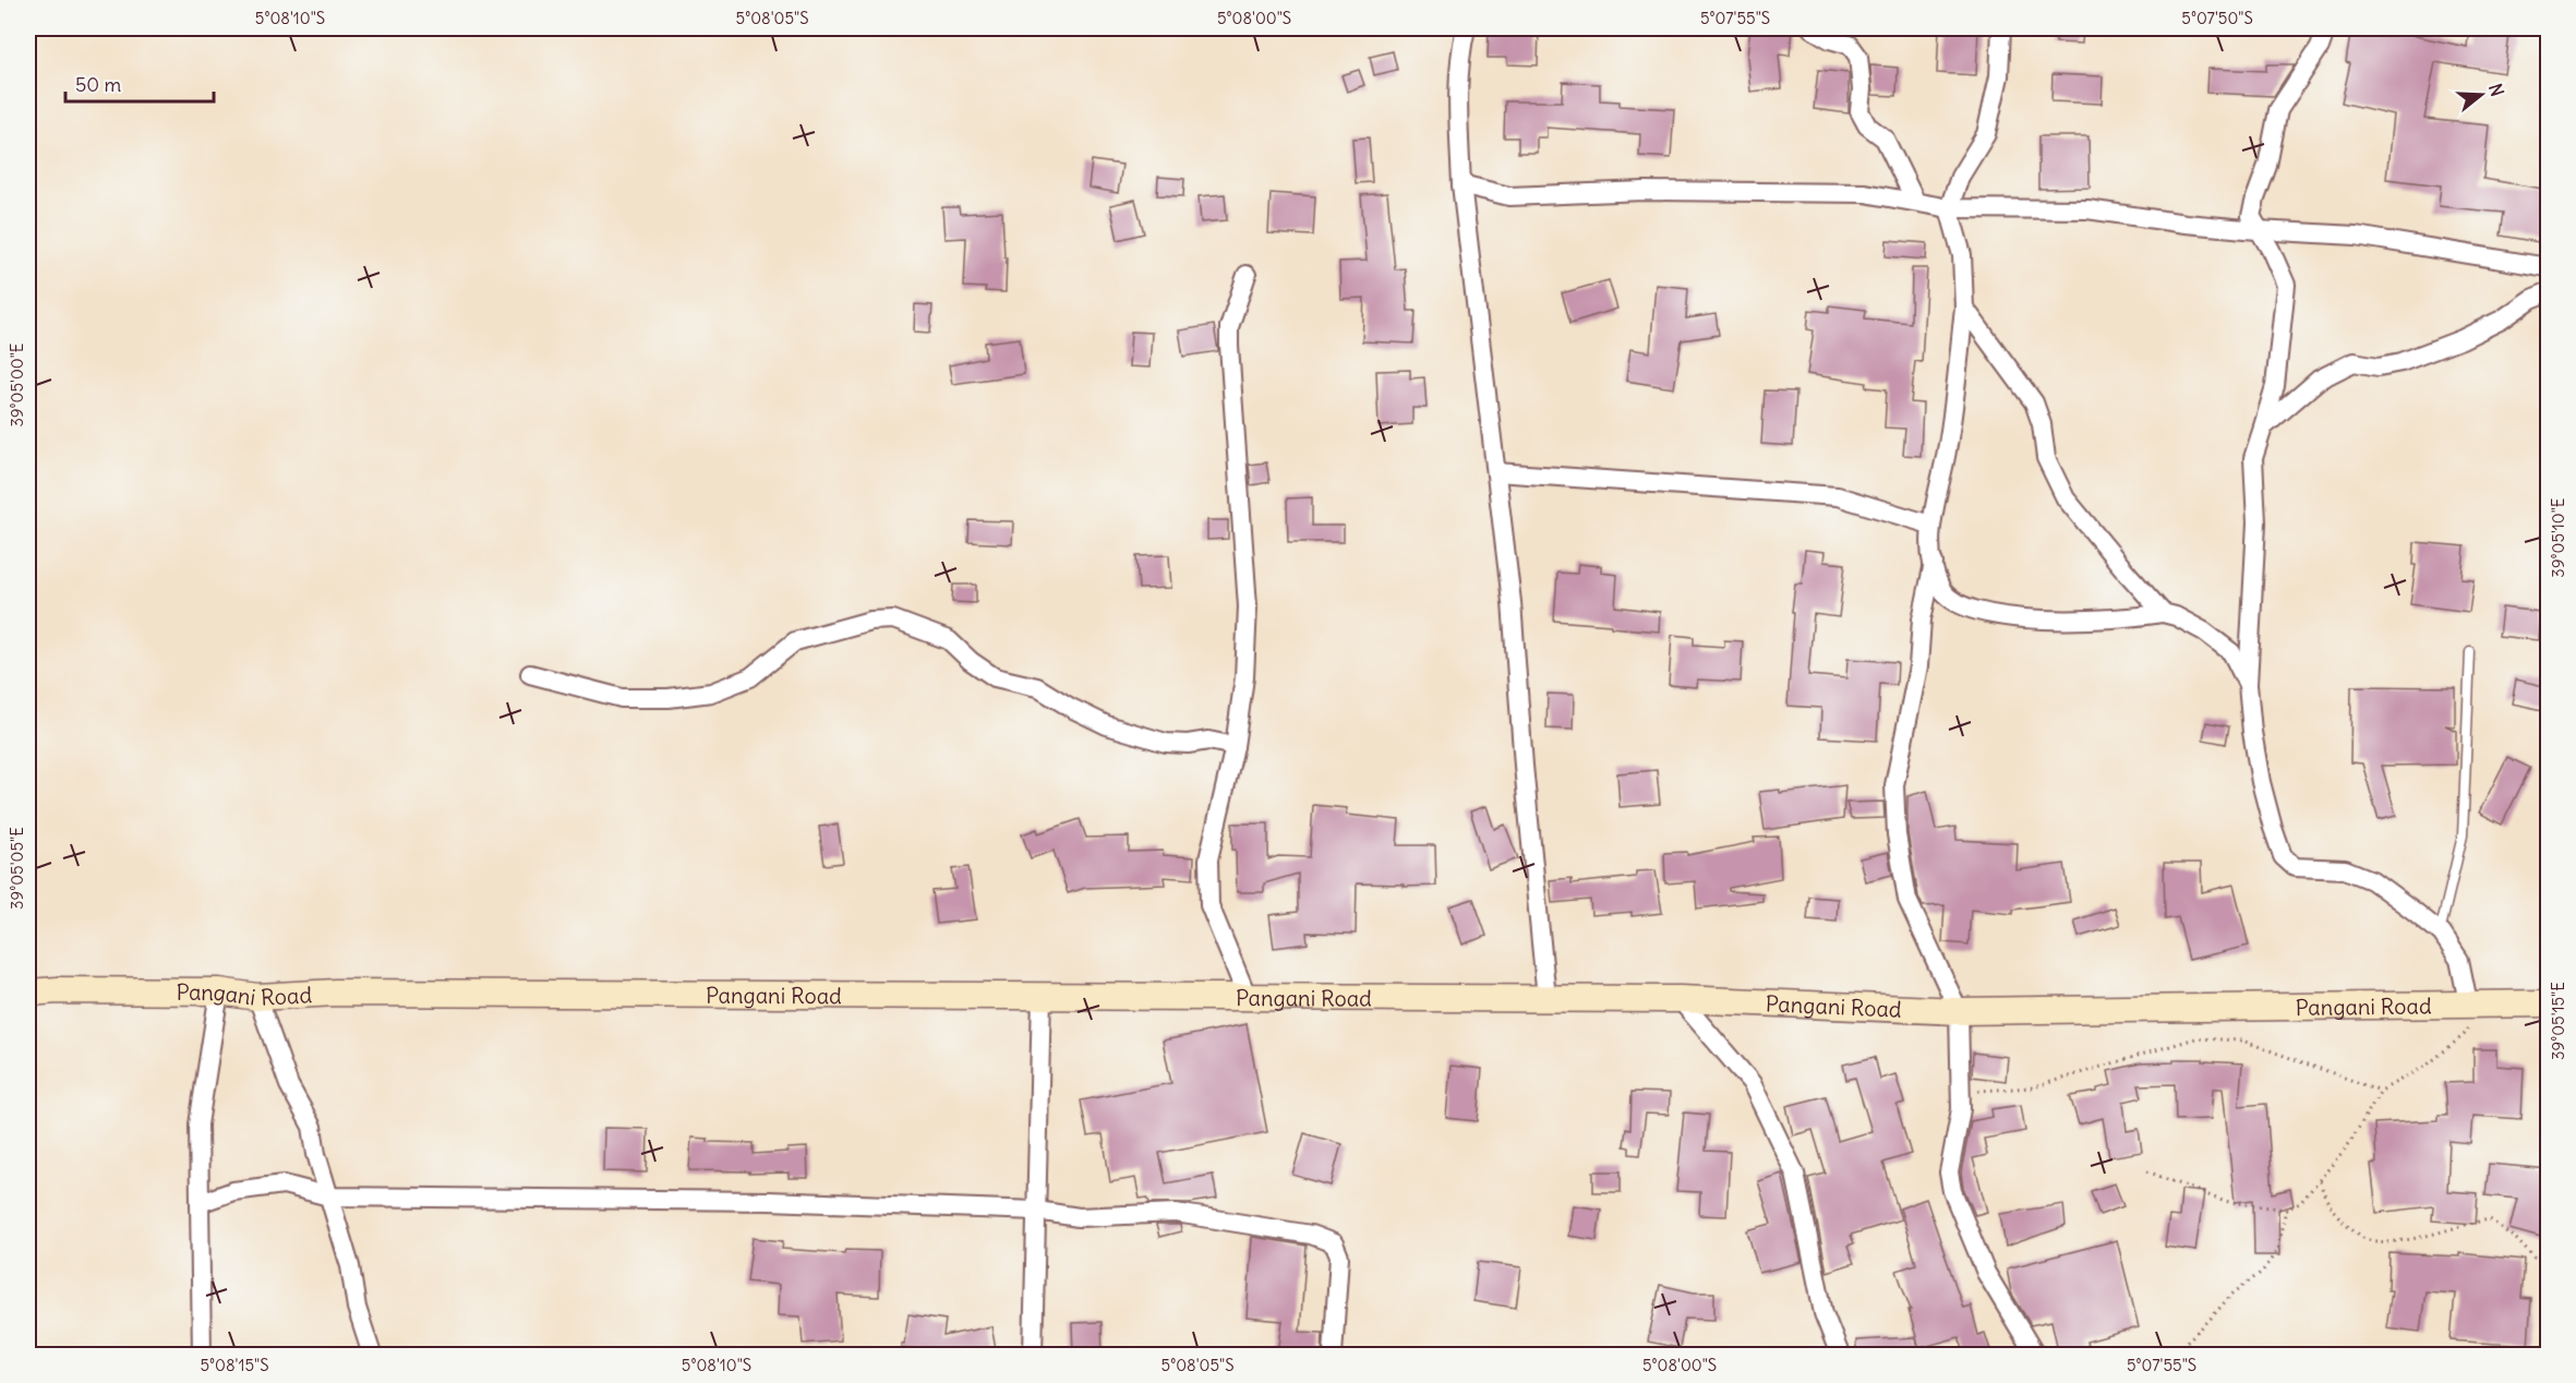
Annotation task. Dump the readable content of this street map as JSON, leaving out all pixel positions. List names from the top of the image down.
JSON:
{
  "streets": {
    "main road": ["Pangani Road"]
  },
  "scale_bar": "50 m",
  "north": "right",
  "coordinates": [
    "5°08'10\"S",
    "5°08'05\"S",
    "5°08'00\"S",
    "5°07'55\"S",
    "5°07'50\"S",
    "39°05'00\"E",
    "39°05'10\"E",
    "39°05'05\"E",
    "39°05'15\"E",
    "5°08'15\"S"
  ]
}
